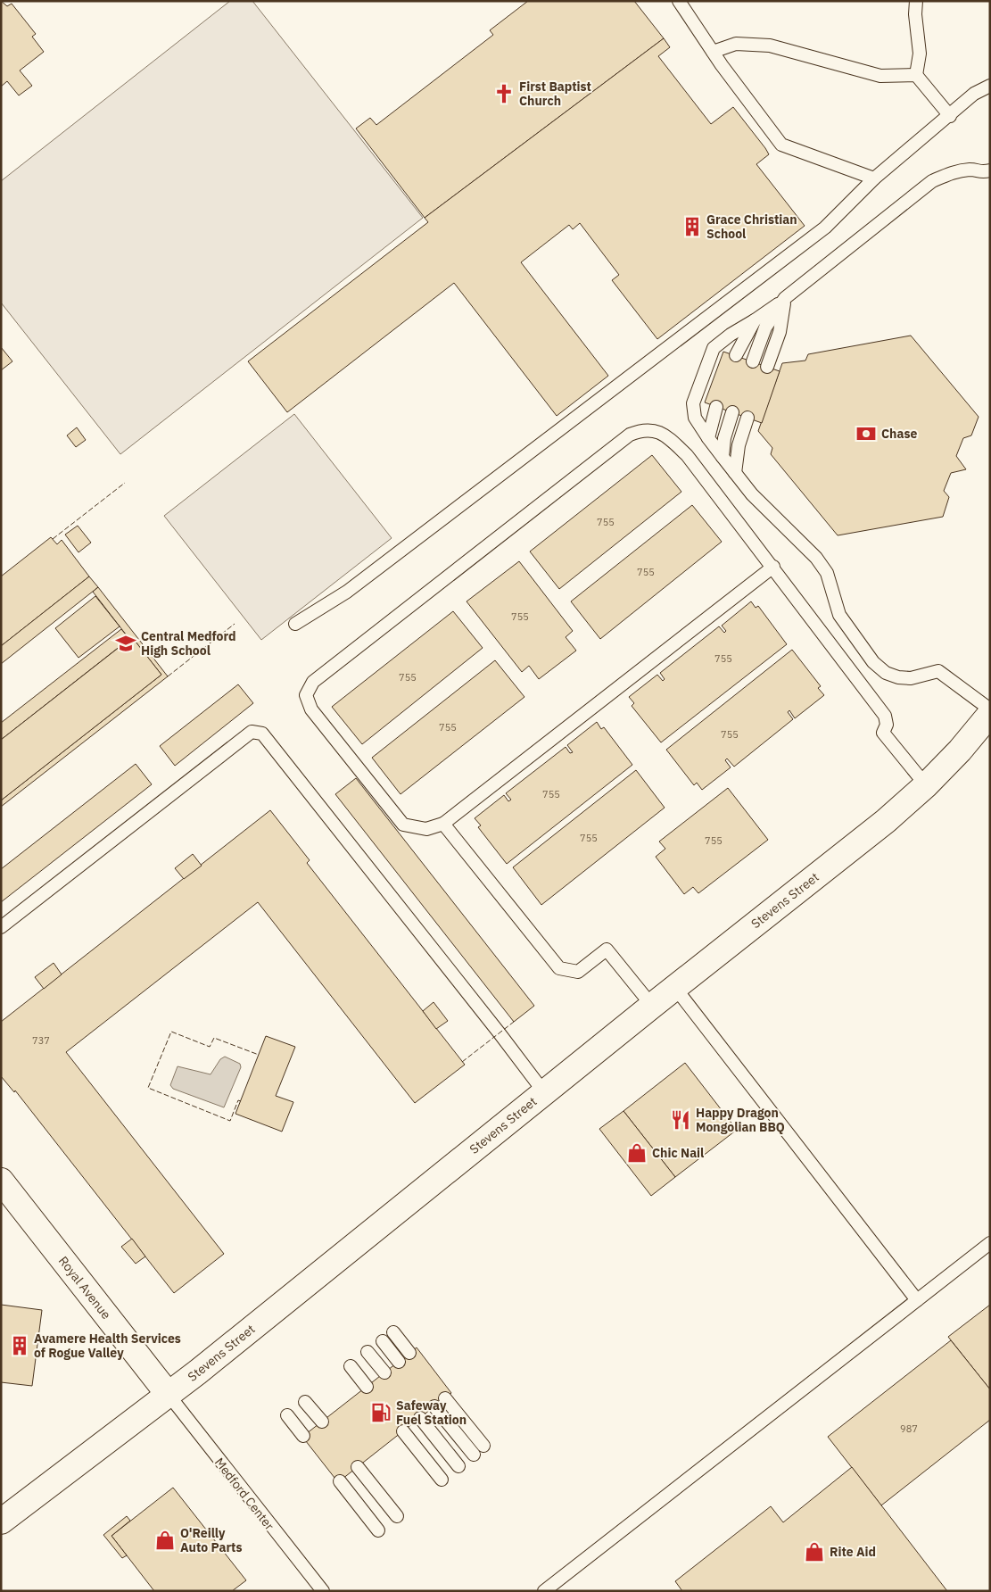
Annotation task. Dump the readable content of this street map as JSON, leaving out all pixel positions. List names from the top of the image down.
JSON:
{
  "streets": {
    "street": ["Stevens Street", "Royal Avenue"],
    "lane": ["Medford Center"]
  },
  "crossings": [
    ["Stevens Street", "Royal Avenue"],
    ["Stevens Street", "Medford Center"],
    ["Royal Avenue", "Medford Center"]
  ],
  "places": {
    "church": ["First Baptist Church"],
    "building": ["Grace Christian School", "Avamere Health Services of Rogue Valley"],
    "bank": ["Chase"],
    "school or university": ["Central Medford High School"],
    "restaurant": ["Happy Dragon Mongolian BBQ"],
    "shop": ["Chic Nail", "O'Reilly Auto Parts", "Rite Aid"],
    "fuel station": ["Safeway Fuel Station"]
  },
  "house_numbers": [
    "755",
    "755",
    "755",
    "755",
    "755",
    "755",
    "755",
    "755",
    "755",
    "755",
    "737",
    "987"
  ]
}
